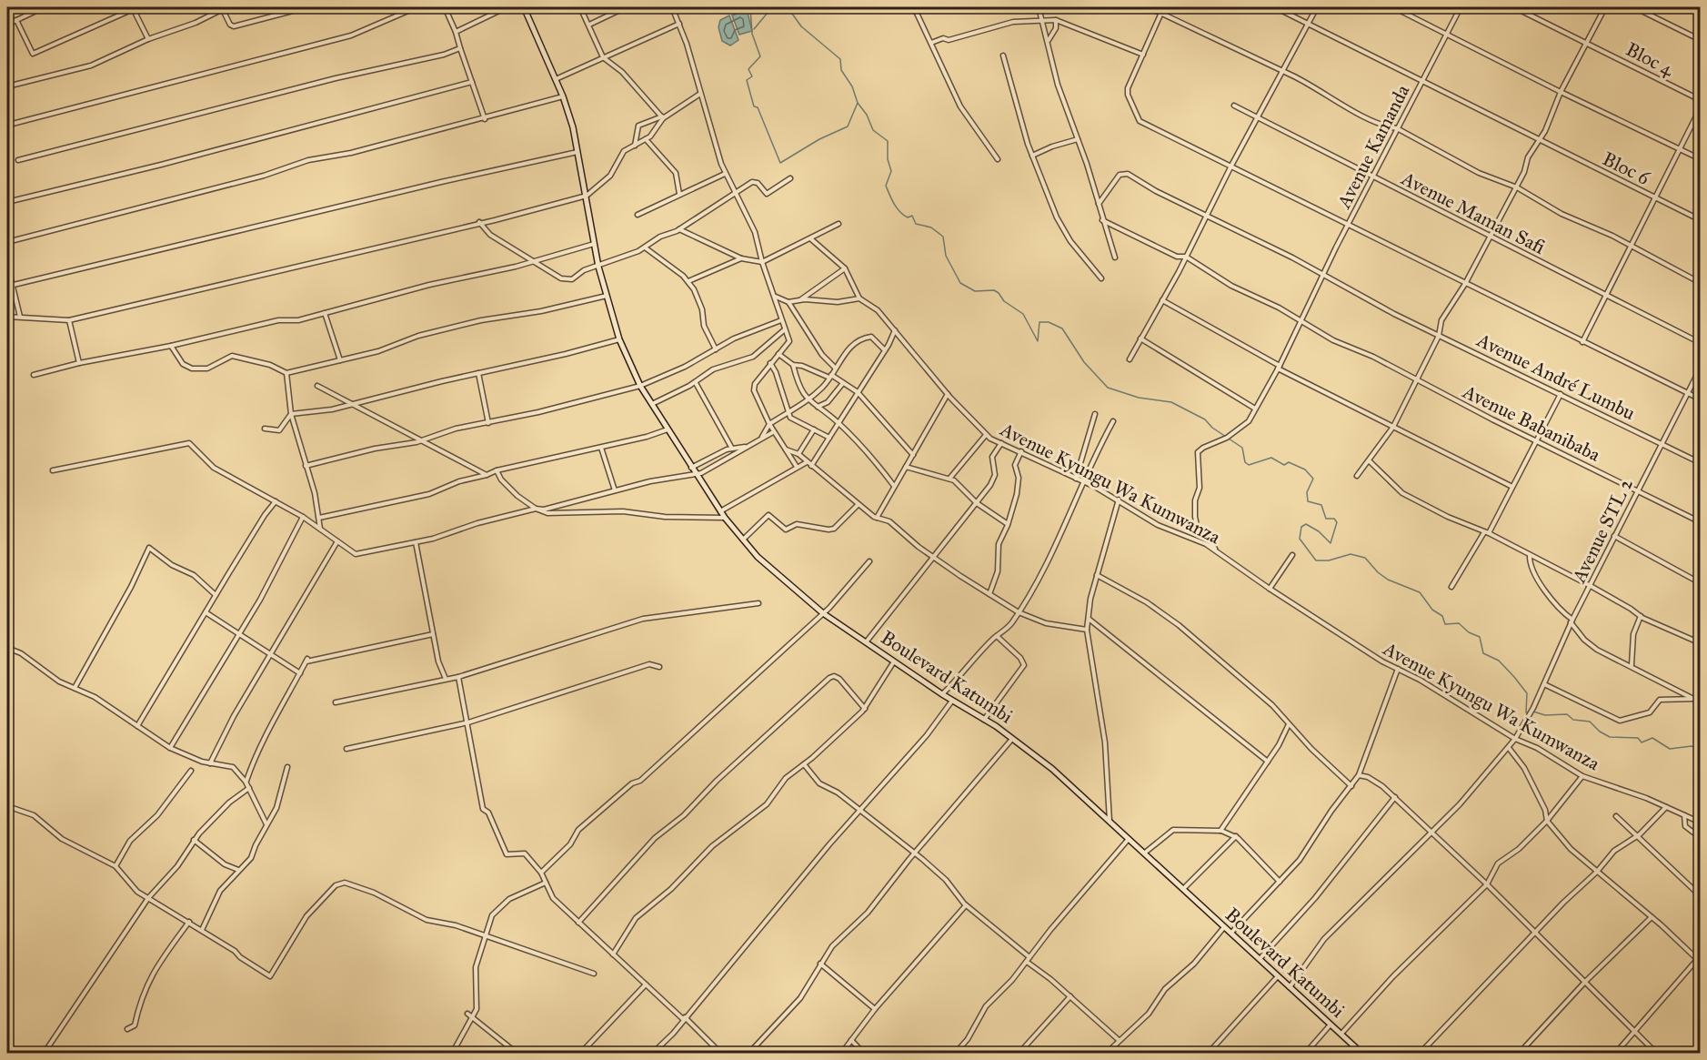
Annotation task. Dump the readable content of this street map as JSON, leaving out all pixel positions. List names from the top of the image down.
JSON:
{
  "streets": {
    "street": [
      "Bloc 4",
      "Avenue Kamanda",
      "Bloc 6",
      "Avenue Maman Safi",
      "Avenue André Lumbu",
      "Avenue Babanibaba",
      "Avenue Kyungu Wa Kumwanza",
      "Avenue STL 2",
      "Boulevard Katumbi"
    ]
  },
  "crossings": [
    ["Avenue Kamanda", "Bloc 6"],
    ["Avenue Kamanda", "Avenue Maman Safi"],
    ["Avenue Kamanda", "Avenue André Lumbu"],
    ["Avenue Kamanda", "Avenue Babanibaba"],
    ["Avenue Kamanda", "Avenue Kyungu Wa Kumwanza"],
    ["Avenue André Lumbu", "Avenue STL 2"],
    ["Avenue Babanibaba", "Avenue STL 2"],
    ["Avenue Kyungu Wa Kumwanza", "Avenue STL 2"]
  ]
}
